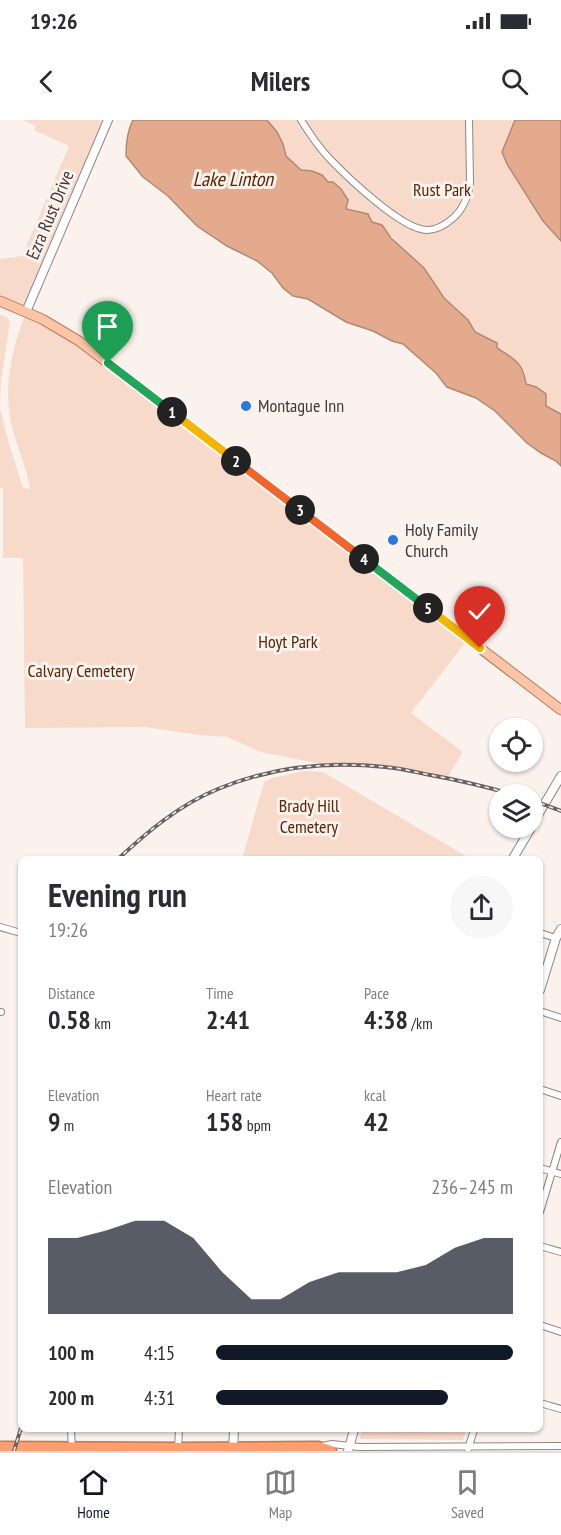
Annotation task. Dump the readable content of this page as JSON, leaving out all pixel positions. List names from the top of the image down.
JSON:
{
  "streets": {
    "main road": ["Ezra Rust Drive"]
  },
  "water": ["Lake Linton"],
  "parks": [
    "Rust Park",
    "Hoyt Park",
    "Calvary Cemetery",
    "Brady Hill Cemetery"
  ],
  "places": ["Montague Inn", "Holy Family Church"],
  "page": {
    "status": "19:26",
    "header": "Milers",
    "pins": [
      "1",
      "2",
      "3",
      "4",
      "5"
    ],
    "heading": ["Evening run", "19:26"],
    "stats": [
      ["Distance", "0.58 km"],
      ["Time", "2:41"],
      ["Pace", "4:38 /km"],
      ["Elevation", "9 m"],
      ["Heart rate", "158 bpm"],
      ["kcal", "42"]
    ],
    "chart": ["Elevation", "236–245 m"],
    "list": [
      {
        "name": "100 m",
        "note": "4:15"
      },
      {
        "name": "200 m",
        "note": "4:31"
      }
    ],
    "tabs": ["Home", "Map", "Saved"]
  }
}
